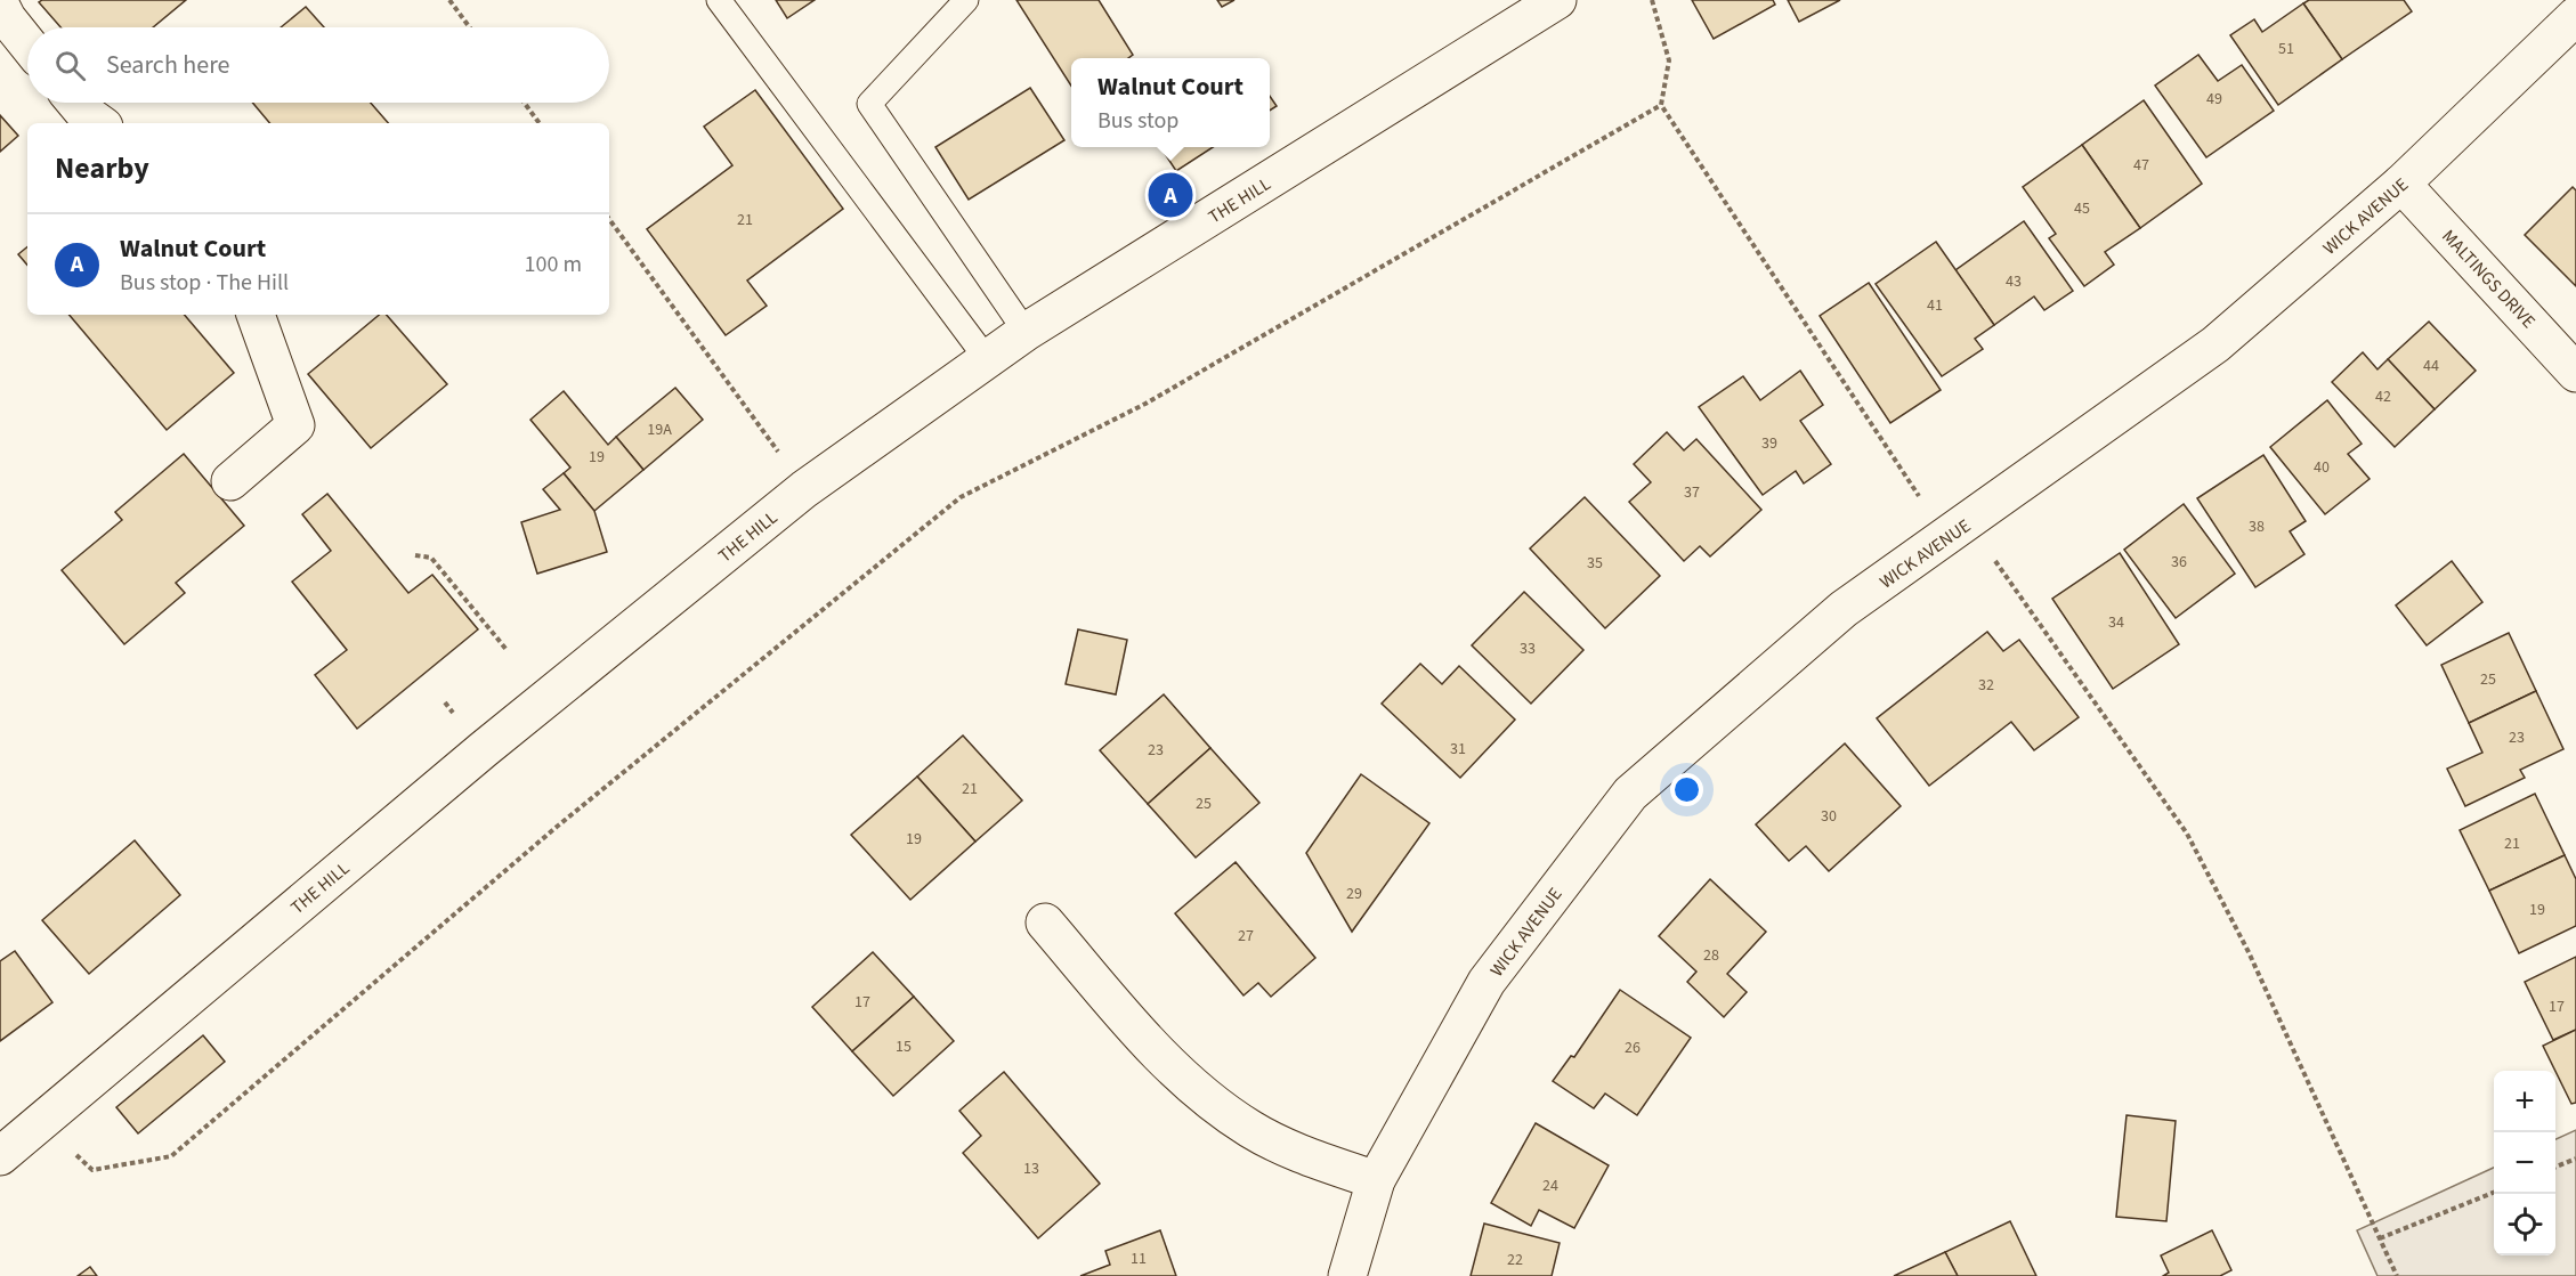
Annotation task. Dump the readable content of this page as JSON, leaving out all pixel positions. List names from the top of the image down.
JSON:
{
  "streets": {
    "street": ["THE HILL", "WICK AVENUE", "MALTINGS DRIVE"]
  },
  "crossings": [
    ["WICK AVENUE", "MALTINGS DRIVE"]
  ],
  "house_numbers": [
    "51",
    "49",
    "47",
    "45",
    "21",
    "43",
    "41",
    "44",
    "42",
    "19A",
    "39",
    "19",
    "40",
    "37",
    "38",
    "36",
    "35",
    "34",
    "33",
    "25",
    "32",
    "23",
    "31",
    "23",
    "21",
    "25",
    "30",
    "19",
    "21",
    "29",
    "19",
    "27",
    "28",
    "17",
    "17",
    "15",
    "26",
    "13",
    "24",
    "11",
    "22"
  ],
  "page": {
    "search": "Search here",
    "popup": ["Walnut Court", "Bus stop"],
    "heading": "Nearby",
    "pins": "A",
    "list": [
      {
        "mark": "A",
        "name": "Walnut Court",
        "note": "Bus stop · The Hill",
        "value": "100 m"
      }
    ],
    "map_buttons": ["+", "−"]
  }
}
